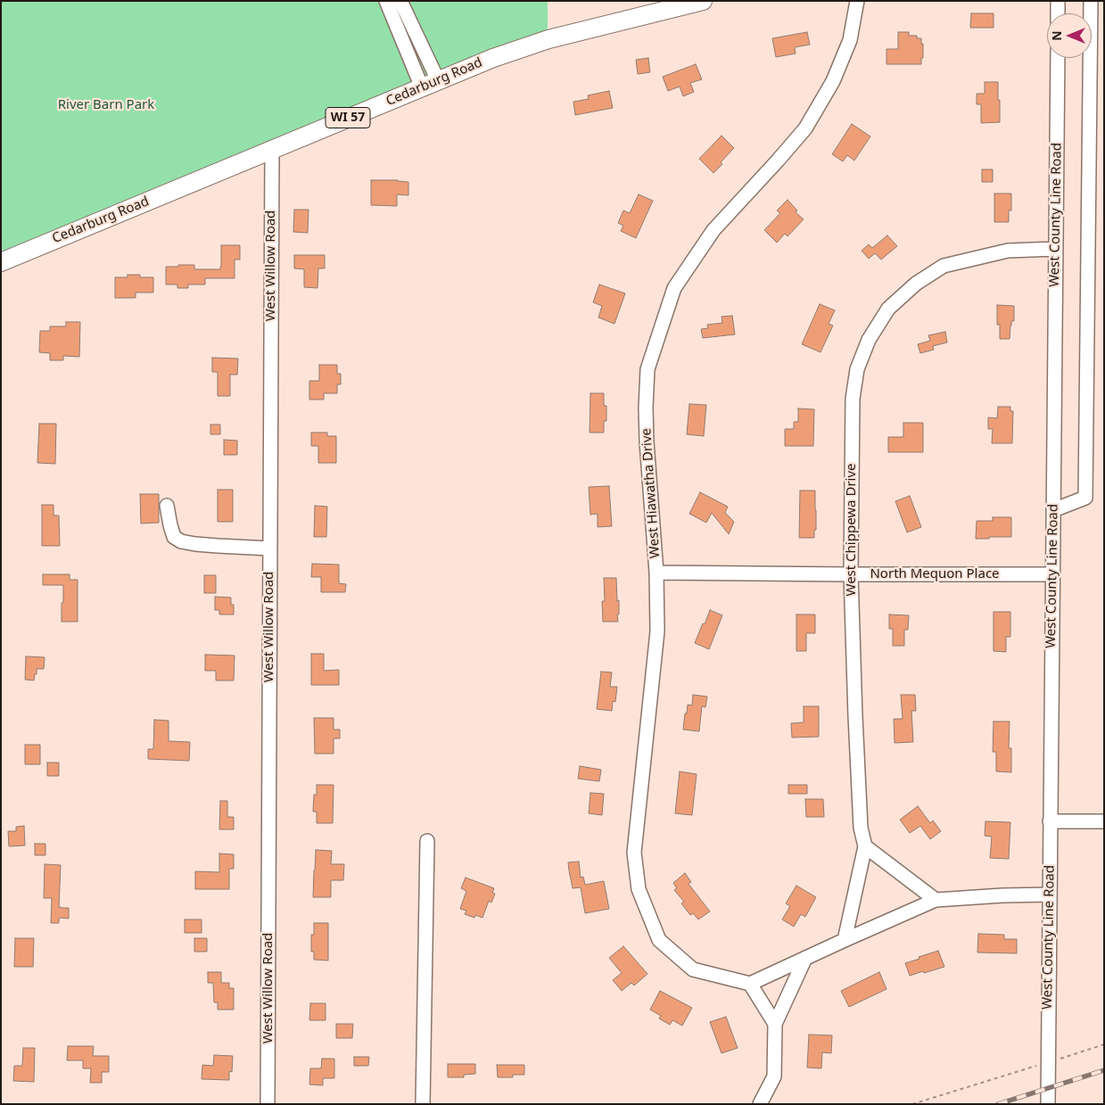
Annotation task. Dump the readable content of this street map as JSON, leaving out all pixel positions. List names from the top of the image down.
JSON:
{
  "streets": {
    "main road": ["Cedarburg Road", "WI 57"],
    "street": [
      "West County Line Road",
      "West Willow Road",
      "West Hiawatha Drive",
      "West Chippewa Drive",
      "North Mequon Place"
    ]
  },
  "crossings": [
    ["Cedarburg Road", "West Willow Road"],
    ["West County Line Road", "West Chippewa Drive"],
    ["West County Line Road", "North Mequon Place"],
    ["West Hiawatha Drive", "North Mequon Place"],
    ["West Chippewa Drive", "North Mequon Place"]
  ],
  "parks": ["River Barn Park"],
  "north": "left"
}
